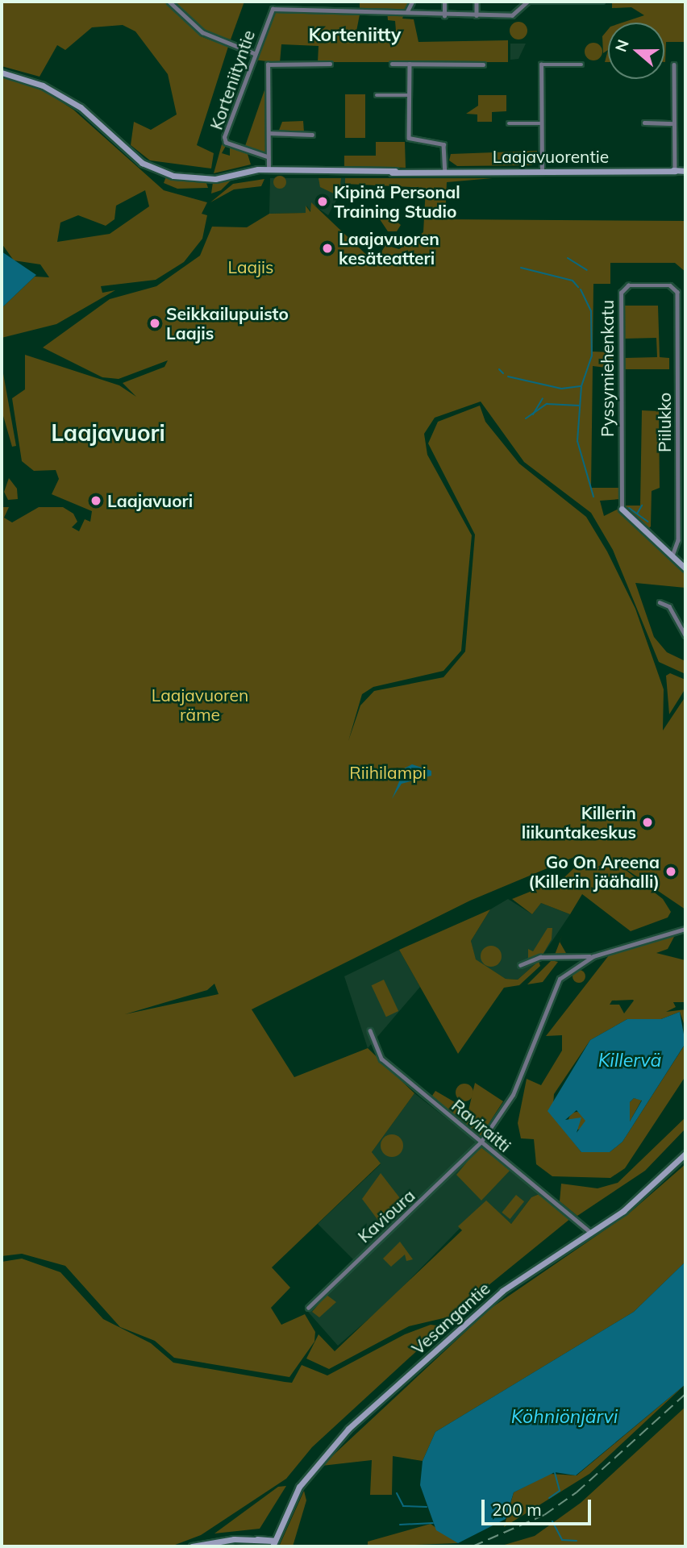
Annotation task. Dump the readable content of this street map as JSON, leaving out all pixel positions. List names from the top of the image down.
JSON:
{
  "streets": {
    "street": [
      "Korteniityntie",
      "Laajavuorentie",
      "Pyssymiehenkatu",
      "Piilukko",
      "Raviraitti",
      "Kavioura",
      "Vesangantie"
    ]
  },
  "crossings": [
    ["Pyssymiehenkatu", "Piilukko"],
    ["Raviraitti", "Kavioura"],
    ["Raviraitti", "Vesangantie"]
  ],
  "districts": ["Korteniitty", "Laajavuori"],
  "water": ["Killervä", "Köhniönjärvi"],
  "parks": ["Laajis", "Laajavuoren räme", "Riihilampi"],
  "places": [
    "Kipinä Personal Training Studio",
    "Laajavuoren kesäteatteri",
    "Seikkailupuisto Laajis",
    "Laajavuori",
    "Killerin liikuntakeskus",
    "Go On Areena (Killerin jäähalli)"
  ],
  "scale_bar": "200 m",
  "north": "left"
}
